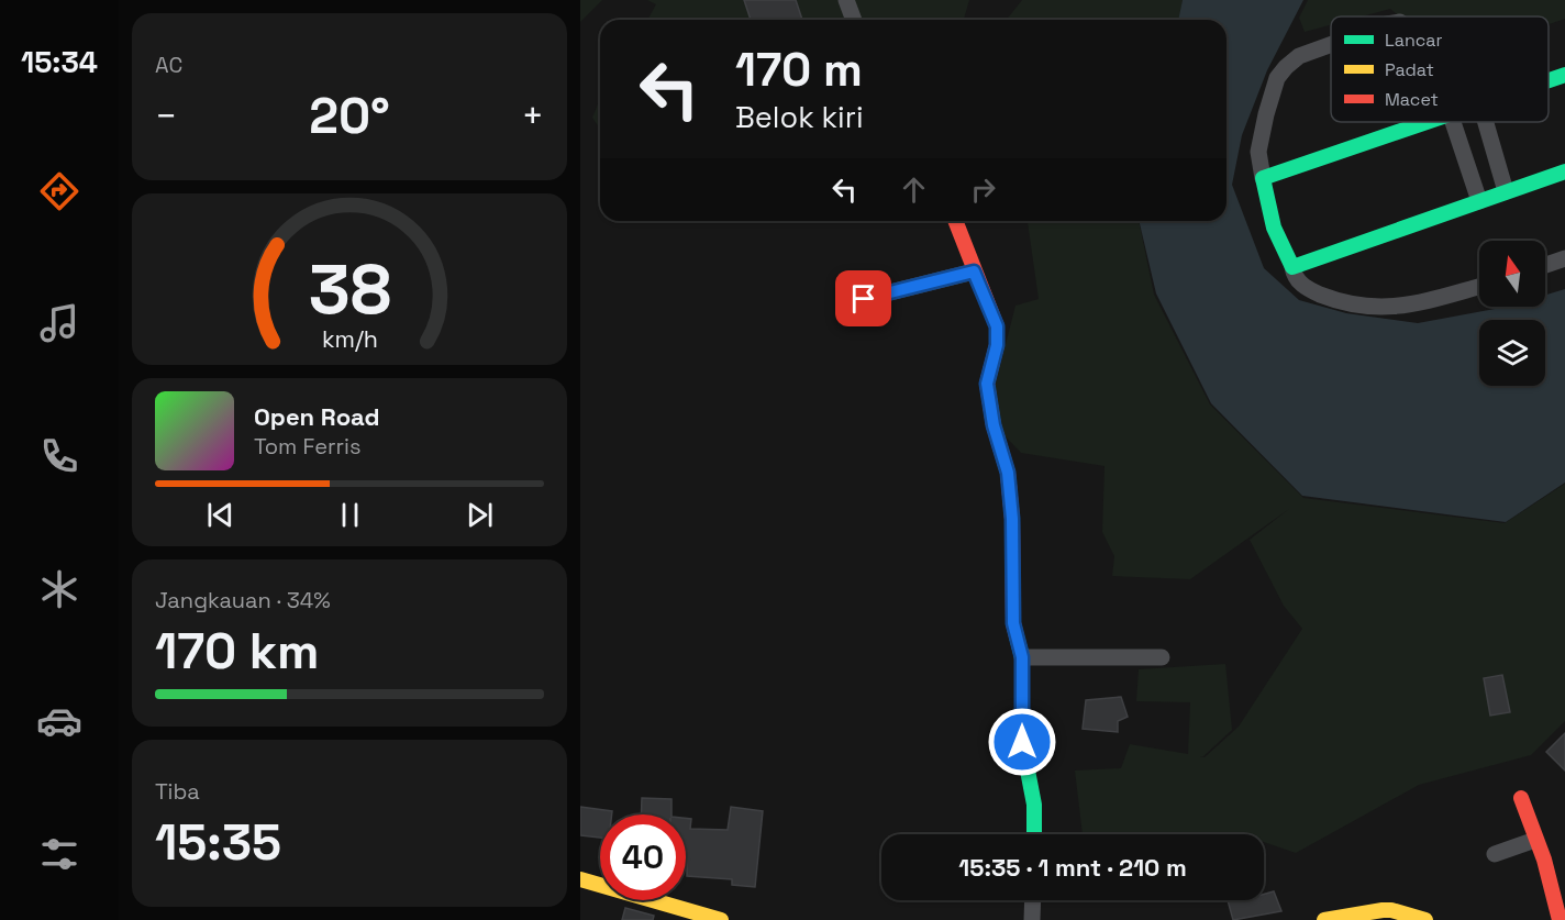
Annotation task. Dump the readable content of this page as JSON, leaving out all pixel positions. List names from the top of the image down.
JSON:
{
  "legend": ["Lancar", "Padat", "Macet"],
  "north": "top",
  "page": {
    "tabs": "15:34",
    "tile": [
      "AC",
      ["Jangkauan · 34%", "170 km"],
      ["Tiba", "15:35"]
    ],
    "turn": ["170 m", "Belok kiri"],
    "heat": ["−", "20°", "+"],
    "song": ["Open Road", "Tom Ferris"],
    "limit": "40",
    "trip": "15:35 · 1 mnt · 210 m",
    "gauge": ["38", "km/h"]
  }
}
